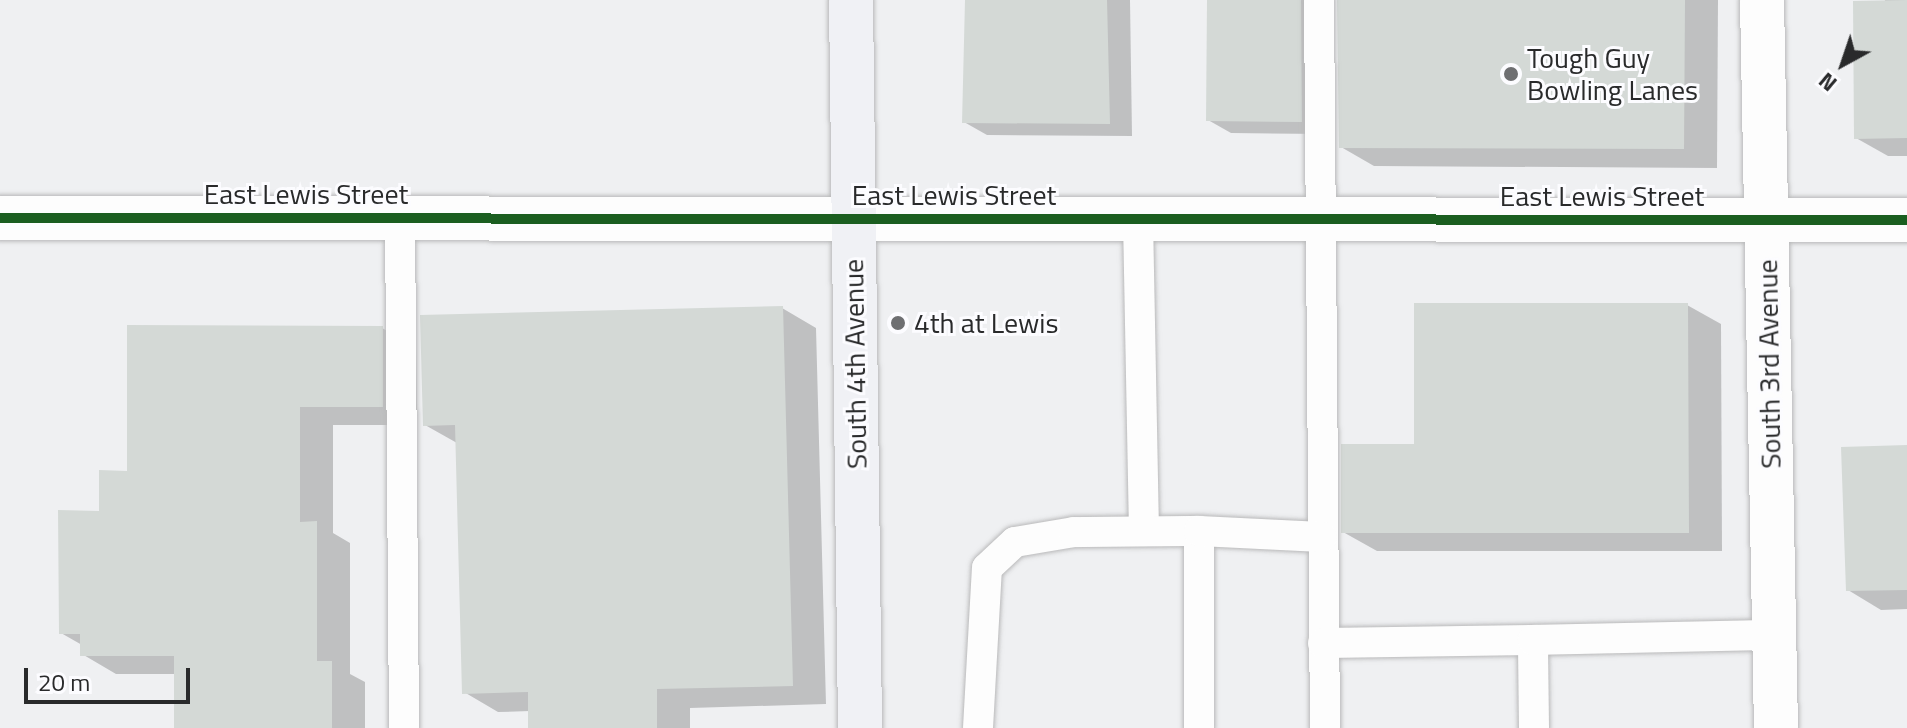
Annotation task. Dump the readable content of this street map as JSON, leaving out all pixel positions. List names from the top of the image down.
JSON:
{
  "streets": {
    "main road": ["South 4th Avenue"],
    "street": ["East Lewis Street", "South 3rd Avenue"]
  },
  "crossings": [
    ["East Lewis Street", "South 4th Avenue"],
    ["East Lewis Street", "South 3rd Avenue"]
  ],
  "places": ["Tough Guy Bowling Lanes", "4th at Lewis"],
  "scale_bar": "20 m",
  "north": "bottom left"
}
